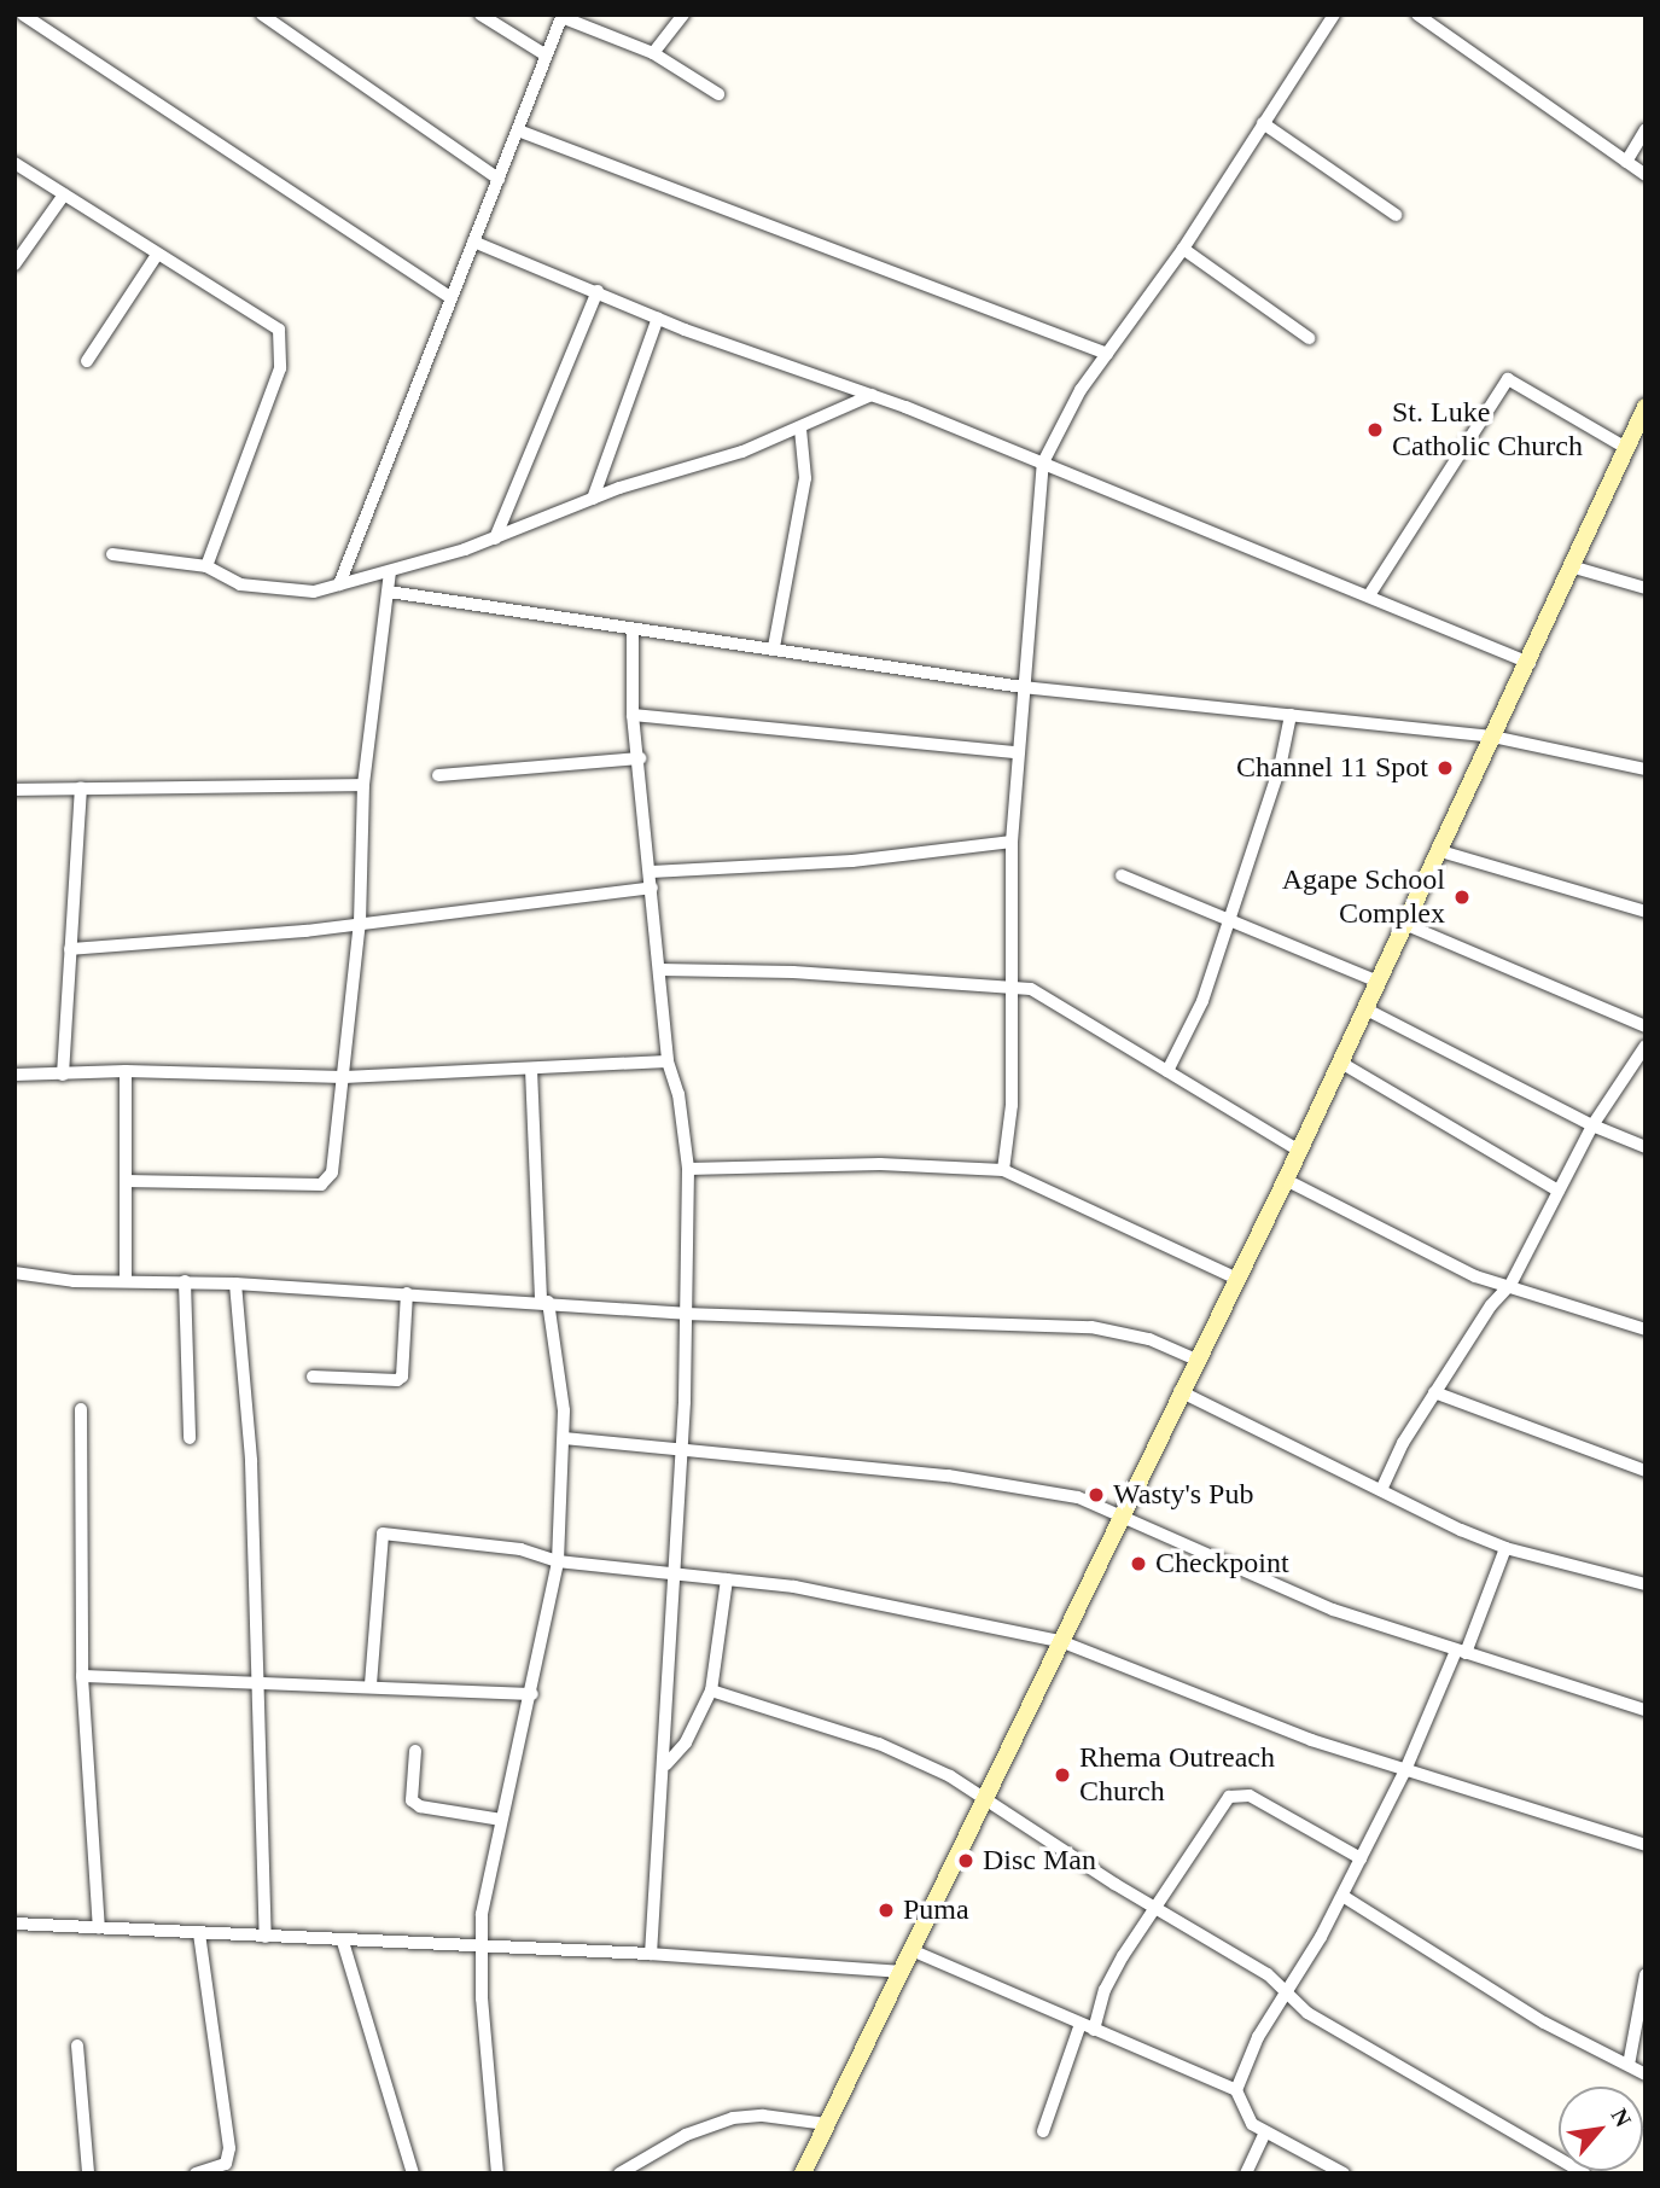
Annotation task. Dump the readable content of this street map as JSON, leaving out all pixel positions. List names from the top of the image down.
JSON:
{
  "places": [
    "St. Luke Catholic Church",
    "Channel 11 Spot",
    "Agape School Complex",
    "Wasty's Pub",
    "Checkpoint",
    "Rhema Outreach Church",
    "Disc Man",
    "Puma"
  ],
  "north": "top right"
}
